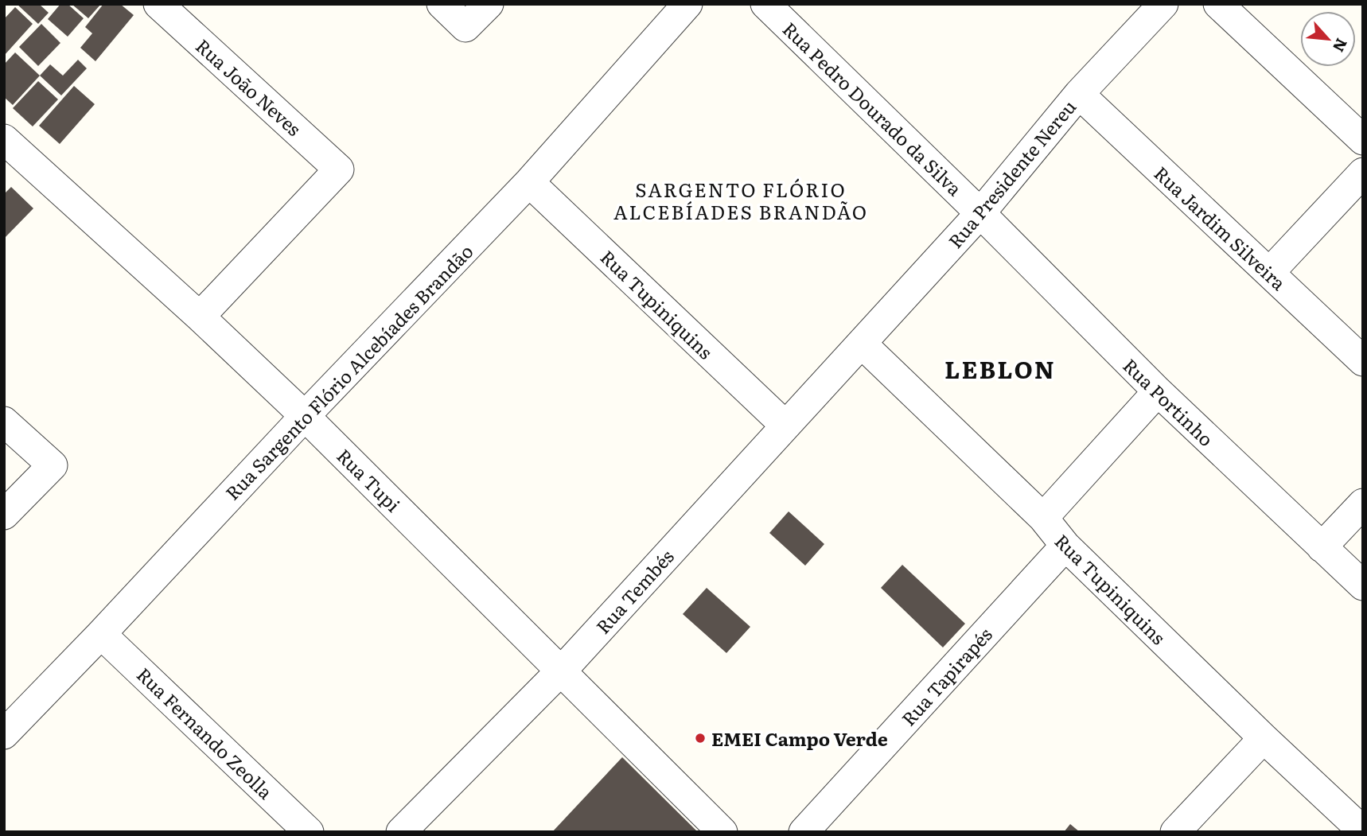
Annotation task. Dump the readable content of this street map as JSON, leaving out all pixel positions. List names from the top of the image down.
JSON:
{
  "streets": {
    "street": [
      "Rua João Neves",
      "Rua Pedro Dourado da Silva",
      "Rua Presidente Nereu",
      "Rua Jardim Silveira",
      "Rua Tupiniquins",
      "Rua Sargento Flório Alcebíades Brandão",
      "Rua Portinho",
      "Rua Tupi",
      "Rua Tembés",
      "Rua Tapirapés",
      "Rua Fernando Zeolla"
    ]
  },
  "crossings": [
    ["Rua João Neves", "Rua Tupi"],
    ["Rua Pedro Dourado da Silva", "Rua Presidente Nereu"],
    ["Rua Pedro Dourado da Silva", "Rua Portinho"],
    ["Rua Presidente Nereu", "Rua Jardim Silveira"],
    ["Rua Presidente Nereu", "Rua Tupiniquins"],
    ["Rua Presidente Nereu", "Rua Portinho"],
    ["Rua Presidente Nereu", "Rua Tembés"],
    ["Rua Tupiniquins", "Rua Sargento Flório Alcebíades Brandão"],
    ["Rua Tupiniquins", "Rua Tembés"],
    ["Rua Tupiniquins", "Rua Tapirapés"],
    ["Rua Sargento Flório Alcebíades Brandão", "Rua Tupi"],
    ["Rua Sargento Flório Alcebíades Brandão", "Rua Fernando Zeolla"],
    ["Rua Tupi", "Rua Tembés"]
  ],
  "districts": ["SARGENTO FLÓRIO ALCEBÍADES BRANDÃO", "LEBLON"],
  "places": ["EMEI Campo Verde"],
  "north": "bottom right"
}
